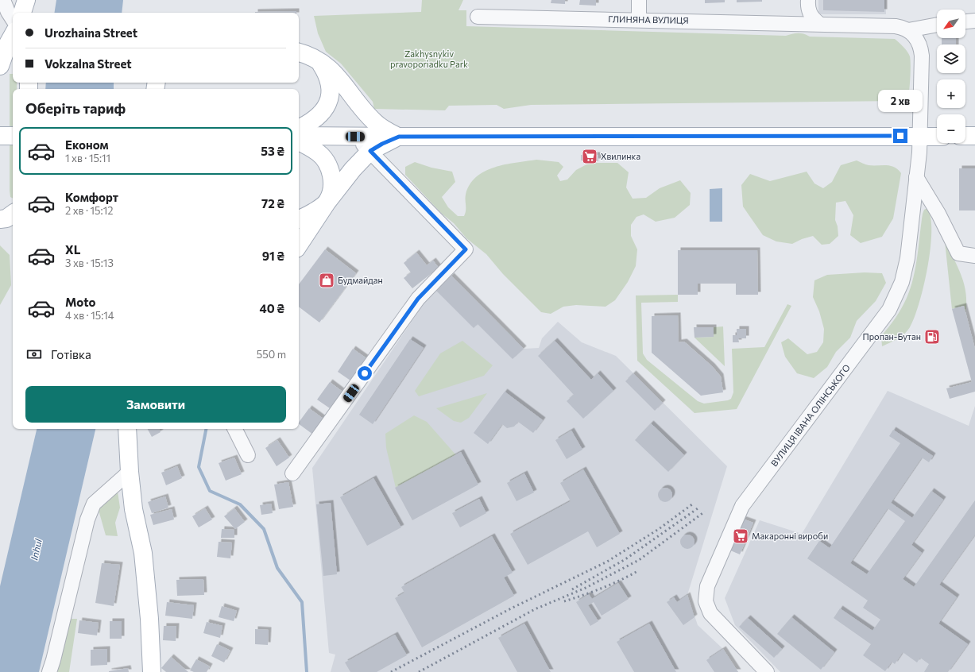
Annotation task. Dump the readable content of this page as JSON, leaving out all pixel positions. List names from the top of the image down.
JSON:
{
  "streets": {
    "street": ["ГЛИНЯНА ВУЛИЦЯ", "ВУЛИЦЯ ІВАНА ОЛІНСЬКОГО"]
  },
  "crossings": [
    ["ГЛИНЯНА ВУЛИЦЯ", "ВУЛИЦЯ ІВАНА ОЛІНСЬКОГО"]
  ],
  "water": ["Inhul"],
  "parks": ["Zakhysnykiv pravoporiadku Park"],
  "places": {
    "supermarket": ["Хвилинка", "Макаронні вироби"],
    "shop": ["Будмайдан"],
    "fuel station": ["Пропан-Бутан"]
  },
  "north": "bottom left",
  "page": {
    "map_buttons": ["+", "−"],
    "banner": ["Urozhaina Street", "Vokzalna Street"],
    "heading": "Оберіть тариф",
    "bubble": "2 хв",
    "list": [
      {
        "name": "Економ",
        "note": "1 хв · 15:11",
        "value": "53 ₴"
      },
      {
        "name": "Комфорт",
        "note": "2 хв · 15:12",
        "value": "72 ₴"
      },
      {
        "name": "XL",
        "note": "3 хв · 15:13",
        "value": "91 ₴"
      },
      {
        "name": "Moto",
        "note": "4 хв · 15:14",
        "value": "40 ₴"
      }
    ],
    "pay": ["Готівка", "550 m"],
    "buttons": "Замовити"
  }
}
